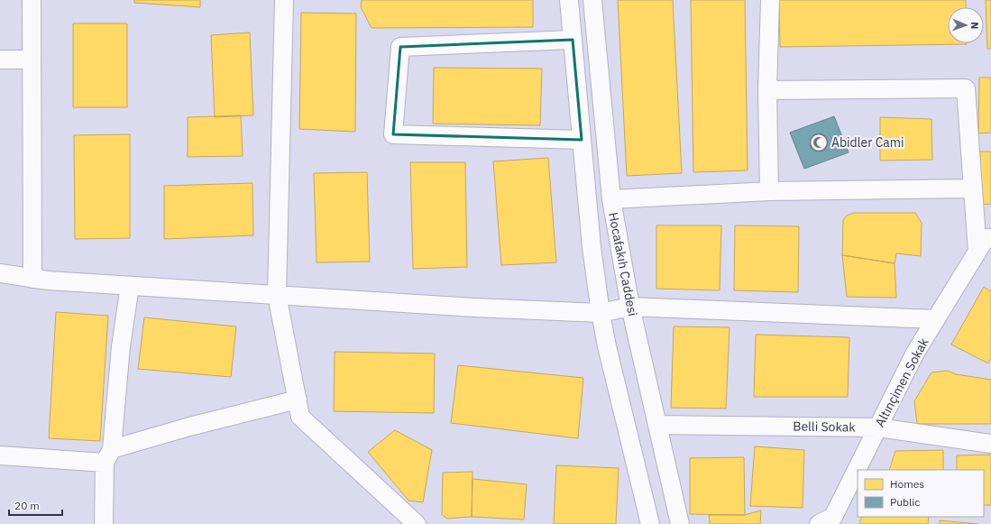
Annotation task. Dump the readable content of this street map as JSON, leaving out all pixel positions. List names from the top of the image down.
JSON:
{
  "streets": {
    "street": ["Hocafakıh Caddesi", "Altınçimen Sokak", "Belli Sokak"]
  },
  "crossings": [
    ["Hocafakıh Caddesi", "Belli Sokak"],
    ["Altınçimen Sokak", "Belli Sokak"]
  ],
  "places": {
    "mosque": ["Abidler Cami"]
  },
  "legend": ["Homes", "Public"],
  "scale_bar": "20 m",
  "north": "right"
}
